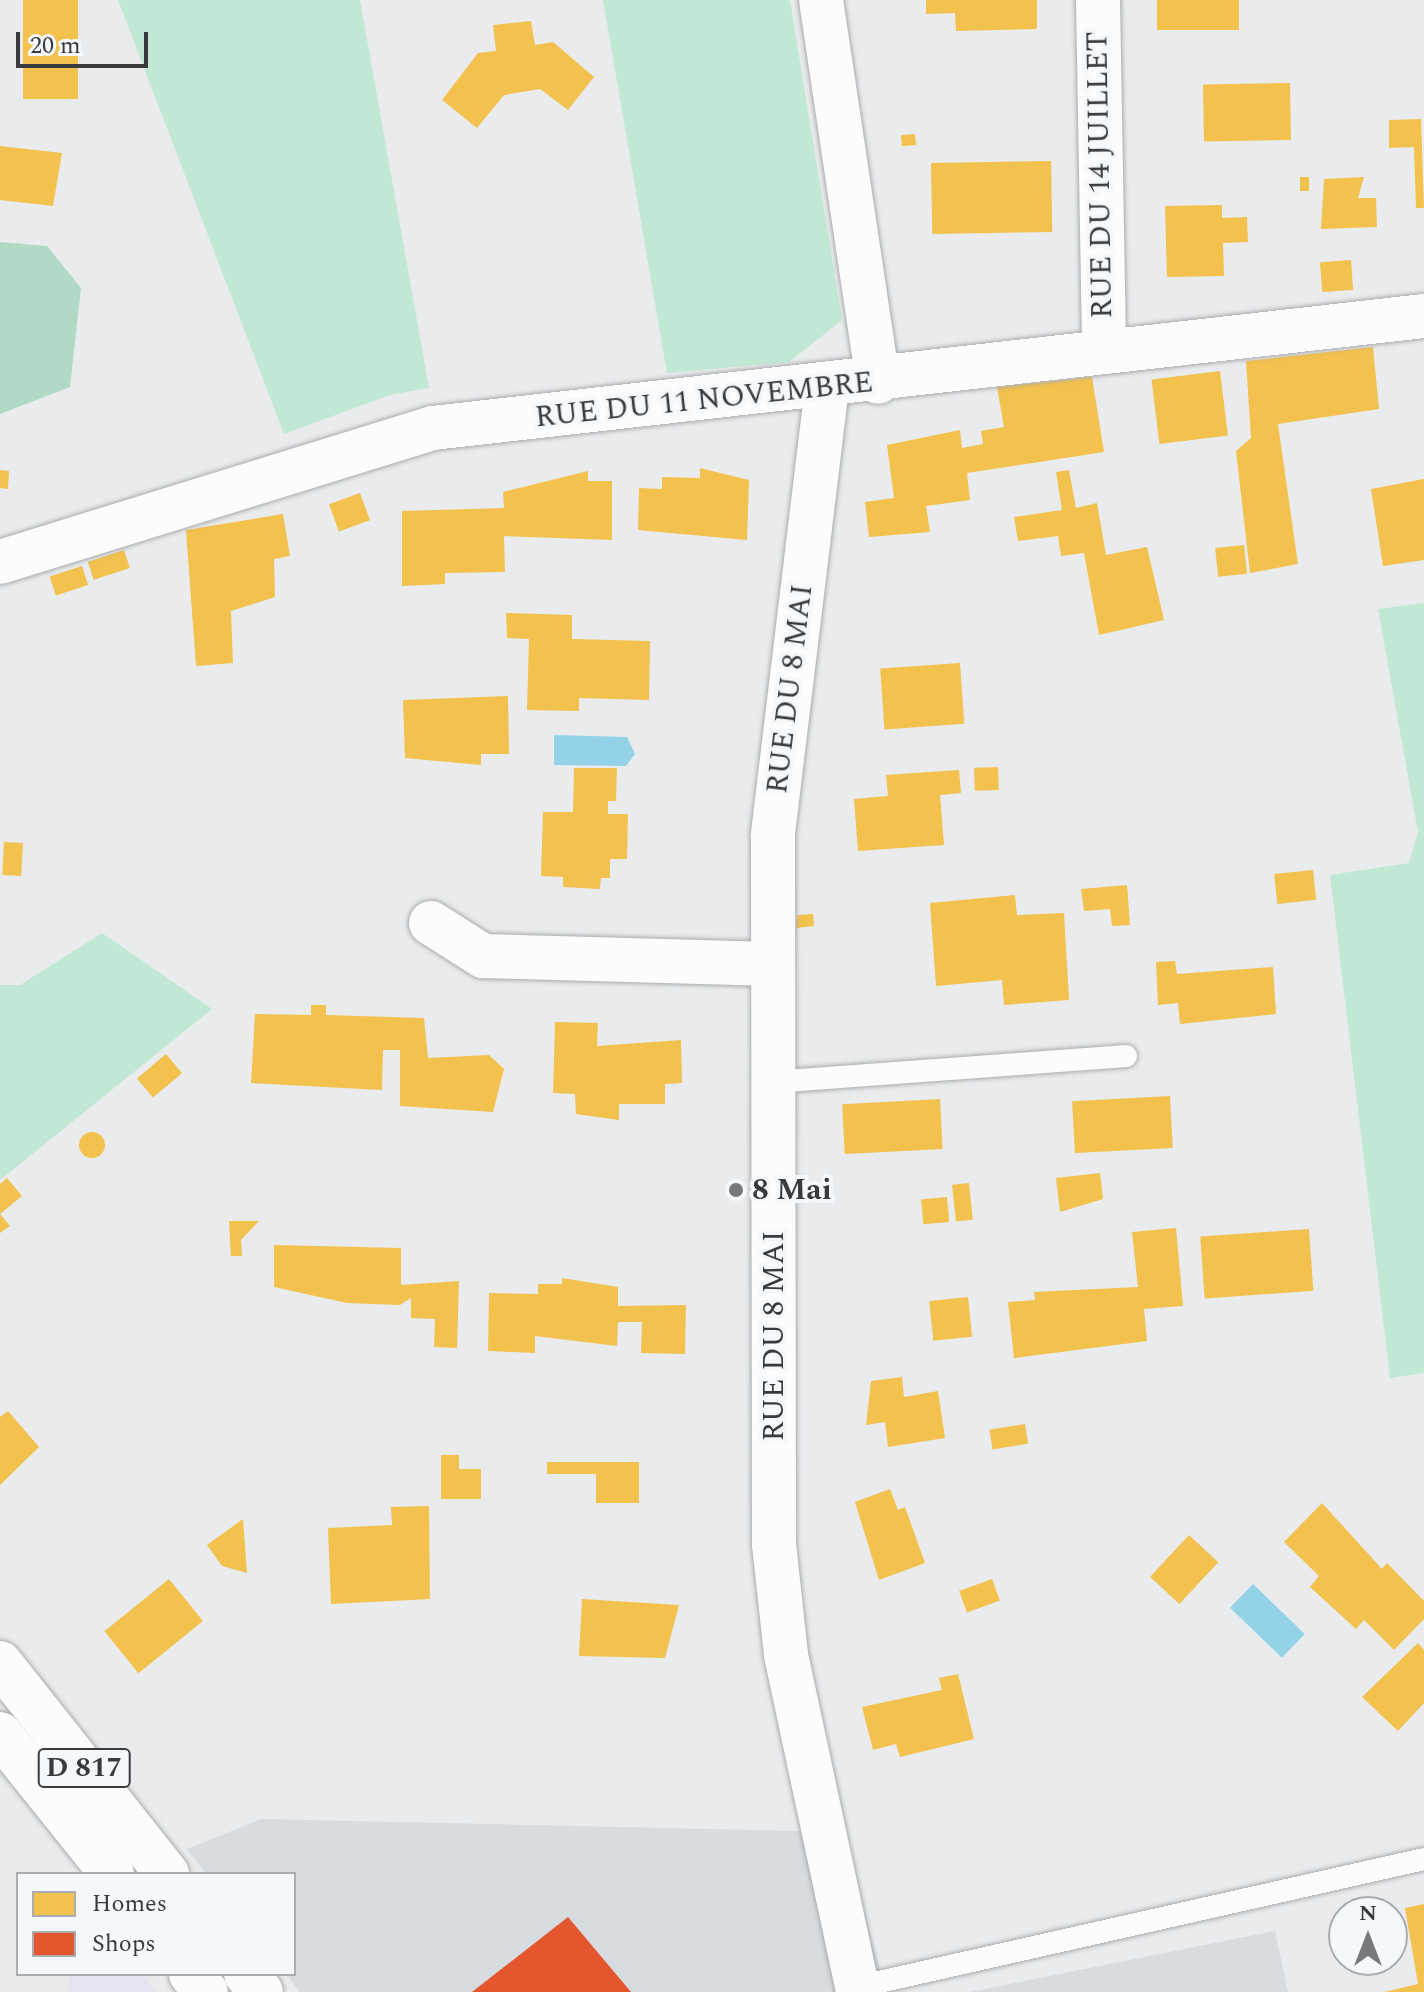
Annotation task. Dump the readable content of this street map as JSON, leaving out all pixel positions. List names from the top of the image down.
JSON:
{
  "streets": {
    "street": [
      "RUE DU 14 JUILLET",
      "RUE DU 11 NOVEMBRE",
      "RUE DU 8 MAI",
      "D 817"
    ]
  },
  "crossings": [
    ["RUE DU 14 JUILLET", "RUE DU 11 NOVEMBRE"],
    ["RUE DU 11 NOVEMBRE", "RUE DU 8 MAI"]
  ],
  "places": ["8 Mai"],
  "legend": ["Homes", "Shops"],
  "scale_bar": "20 m",
  "north": "top"
}
